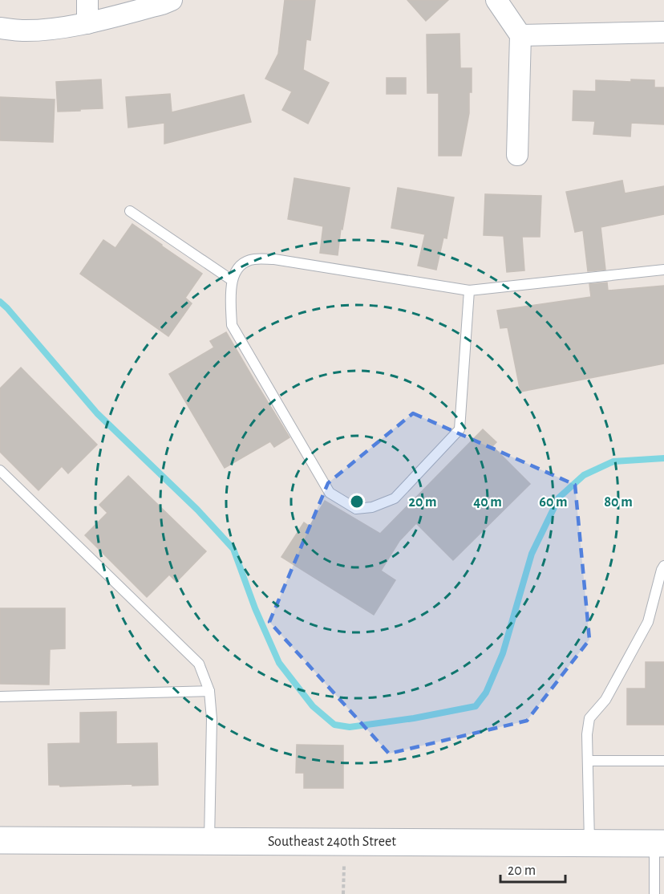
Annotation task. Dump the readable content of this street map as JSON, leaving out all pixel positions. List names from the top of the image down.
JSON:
{
  "streets": {
    "main road": ["Southeast 240th Street"]
  },
  "scale_bar": "20 m",
  "rings": [
    "20 m",
    "40 m",
    "60 m",
    "80 m"
  ]
}
